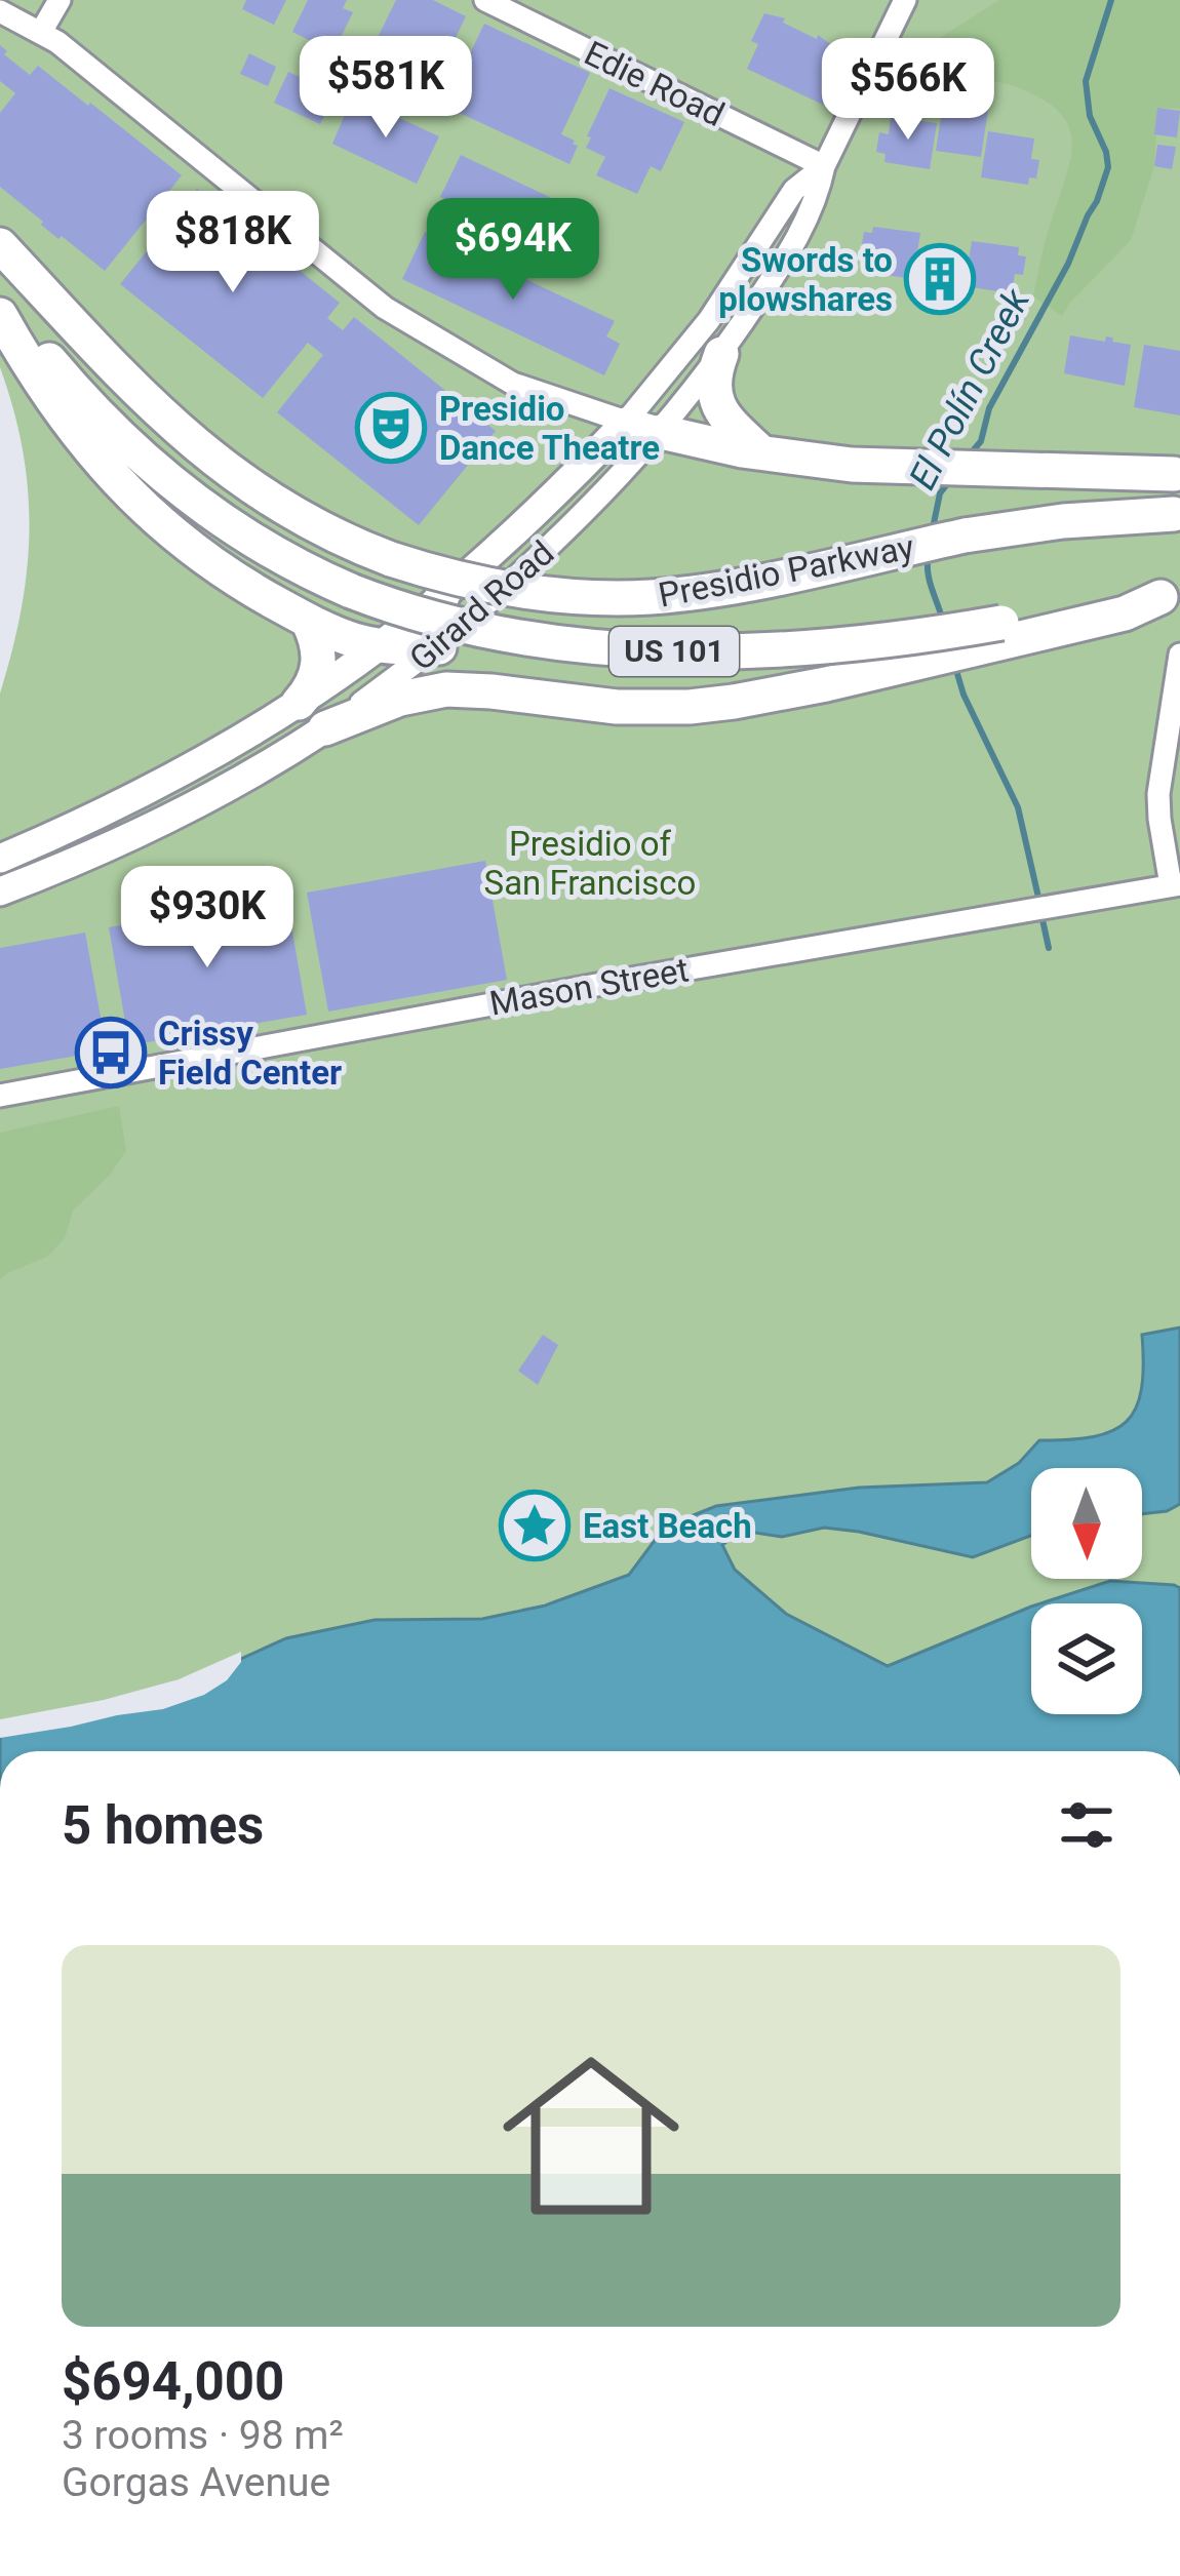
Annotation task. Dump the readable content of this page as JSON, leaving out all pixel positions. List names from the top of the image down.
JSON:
{
  "streets": {
    "highway": ["Presidio Parkway", "US 101"],
    "main road": ["Girard Road"],
    "street": ["Edie Road", "Mason Street"]
  },
  "crossings": [
    ["Edie Road", "Girard Road"]
  ],
  "water": ["El Polín Creek"],
  "parks": ["Presidio of San Francisco"],
  "places": {
    "building": ["Swords to plowshares"],
    "theatre": ["Presidio Dance Theatre"],
    "bus stop": ["Crissy Field Center"],
    "place": ["East Beach"]
  },
  "north": "bottom",
  "page": {
    "price": [
      "$581K",
      "$566K",
      "$818K",
      "$694K",
      "$930K"
    ],
    "heading": "5 homes",
    "list": [
      {
        "name": "$694,000",
        "note": "3 rooms · 98 m² · Gorgas Avenue"
      }
    ]
  }
}
